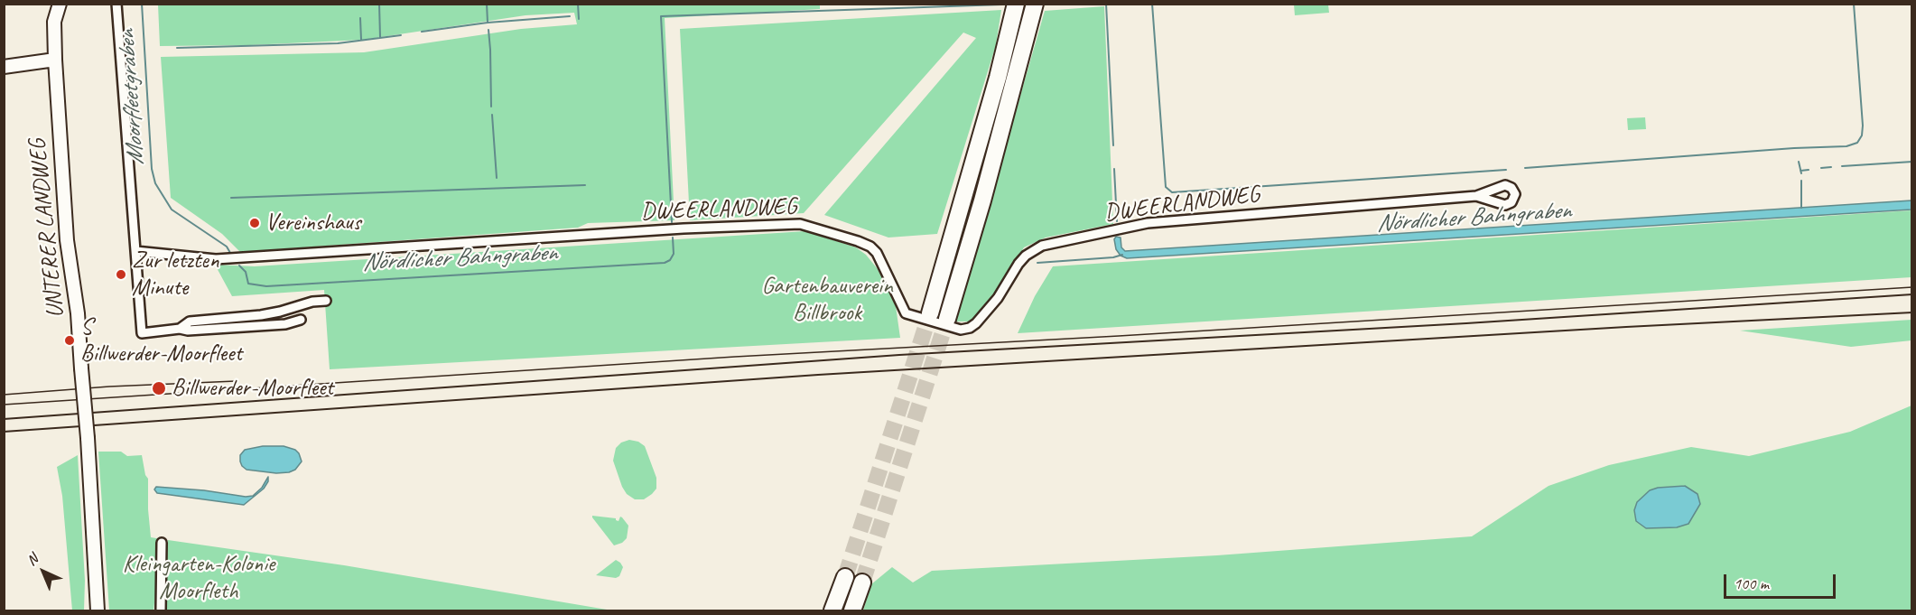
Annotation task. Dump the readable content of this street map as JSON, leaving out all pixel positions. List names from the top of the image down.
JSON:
{
  "streets": {
    "main road": ["UNTERER LANDWEG"],
    "street": ["DWEERLANDWEG"]
  },
  "water": ["Moorfleetgraben", "Nördlicher Bahngraben"],
  "parks": ["Gartenbauverein Billbrook", "Kleingarten-Kolonie Moorfleth"],
  "places": [
    "Vereinshaus",
    "Zur letzten Minute",
    "S Billwerder-Moorfleet",
    "Billwerder-Moorfleet"
  ],
  "scale_bar": "100 m",
  "north": "top left"
}
